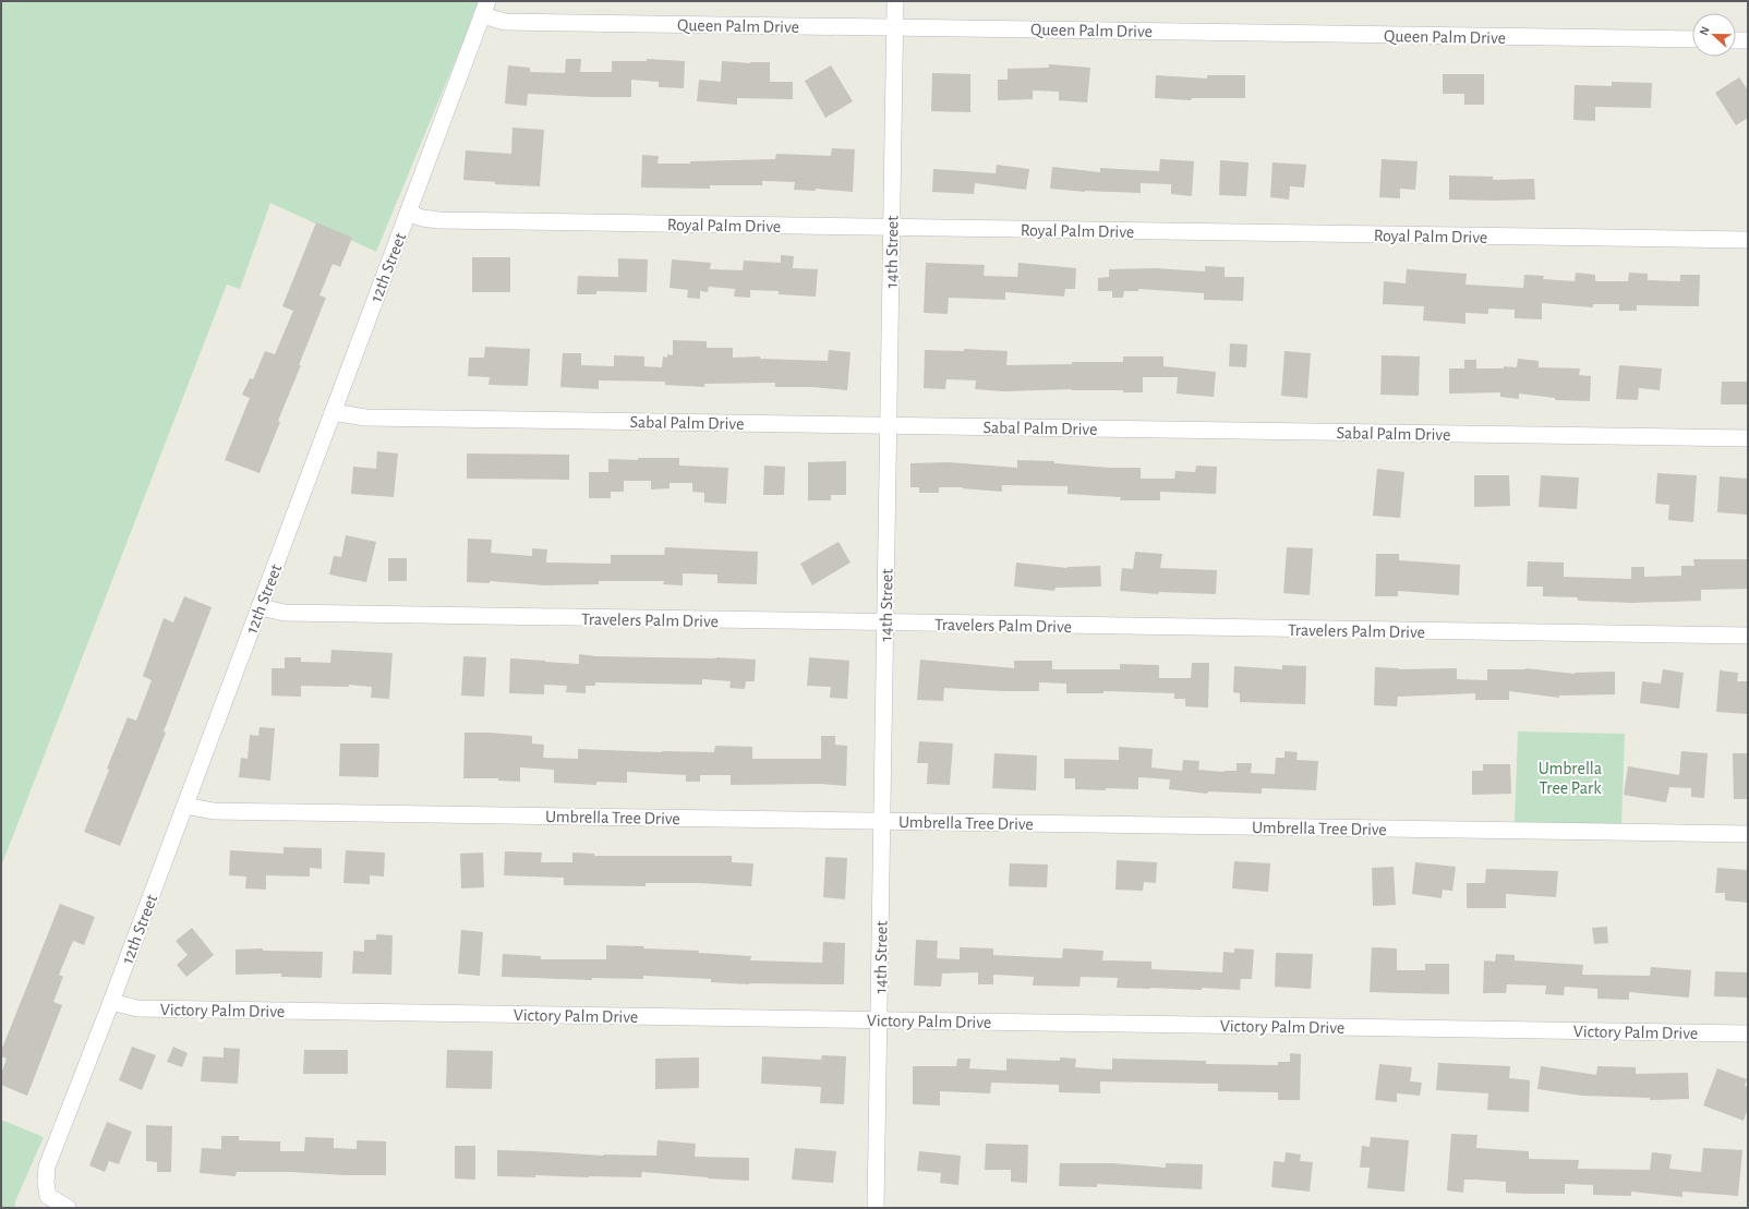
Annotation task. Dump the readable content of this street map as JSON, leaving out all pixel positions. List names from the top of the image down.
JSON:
{
  "streets": {
    "street": [
      "Queen Palm Drive",
      "Royal Palm Drive",
      "14th Street",
      "12th Street",
      "Sabal Palm Drive",
      "Travelers Palm Drive",
      "Umbrella Tree Drive",
      "Victory Palm Drive"
    ]
  },
  "crossings": [
    ["Queen Palm Drive", "14th Street"],
    ["Queen Palm Drive", "12th Street"],
    ["Royal Palm Drive", "14th Street"],
    ["Royal Palm Drive", "12th Street"],
    ["14th Street", "Sabal Palm Drive"],
    ["14th Street", "Travelers Palm Drive"],
    ["14th Street", "Umbrella Tree Drive"],
    ["14th Street", "Victory Palm Drive"],
    ["12th Street", "Sabal Palm Drive"],
    ["12th Street", "Travelers Palm Drive"],
    ["12th Street", "Umbrella Tree Drive"],
    ["12th Street", "Victory Palm Drive"]
  ],
  "parks": ["Umbrella Tree Park"],
  "north": "left"
}
